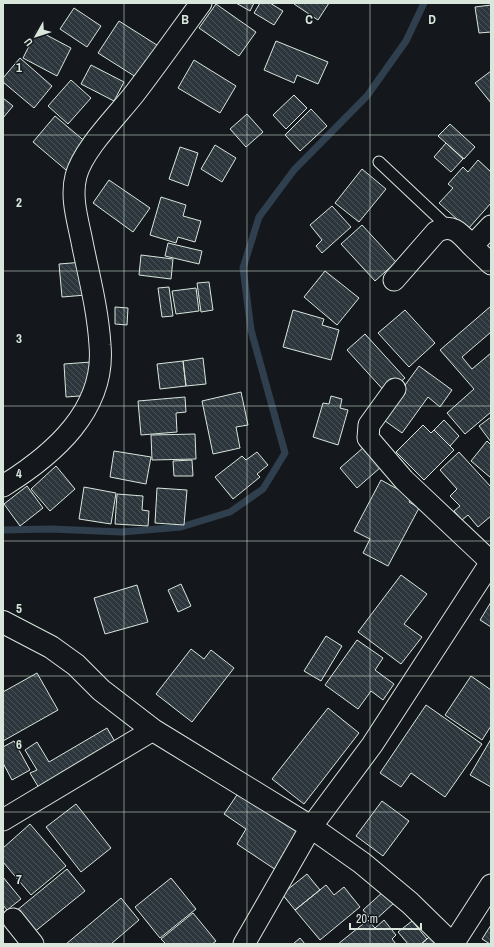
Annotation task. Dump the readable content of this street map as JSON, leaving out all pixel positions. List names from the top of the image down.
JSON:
{
  "scale_bar": "20 m",
  "north": "bottom left",
  "grid": {
    "columns": ["B", "C", "D"],
    "rows": [
      "1",
      "2",
      "3",
      "4",
      "5",
      "6",
      "7"
    ]
  }
}
